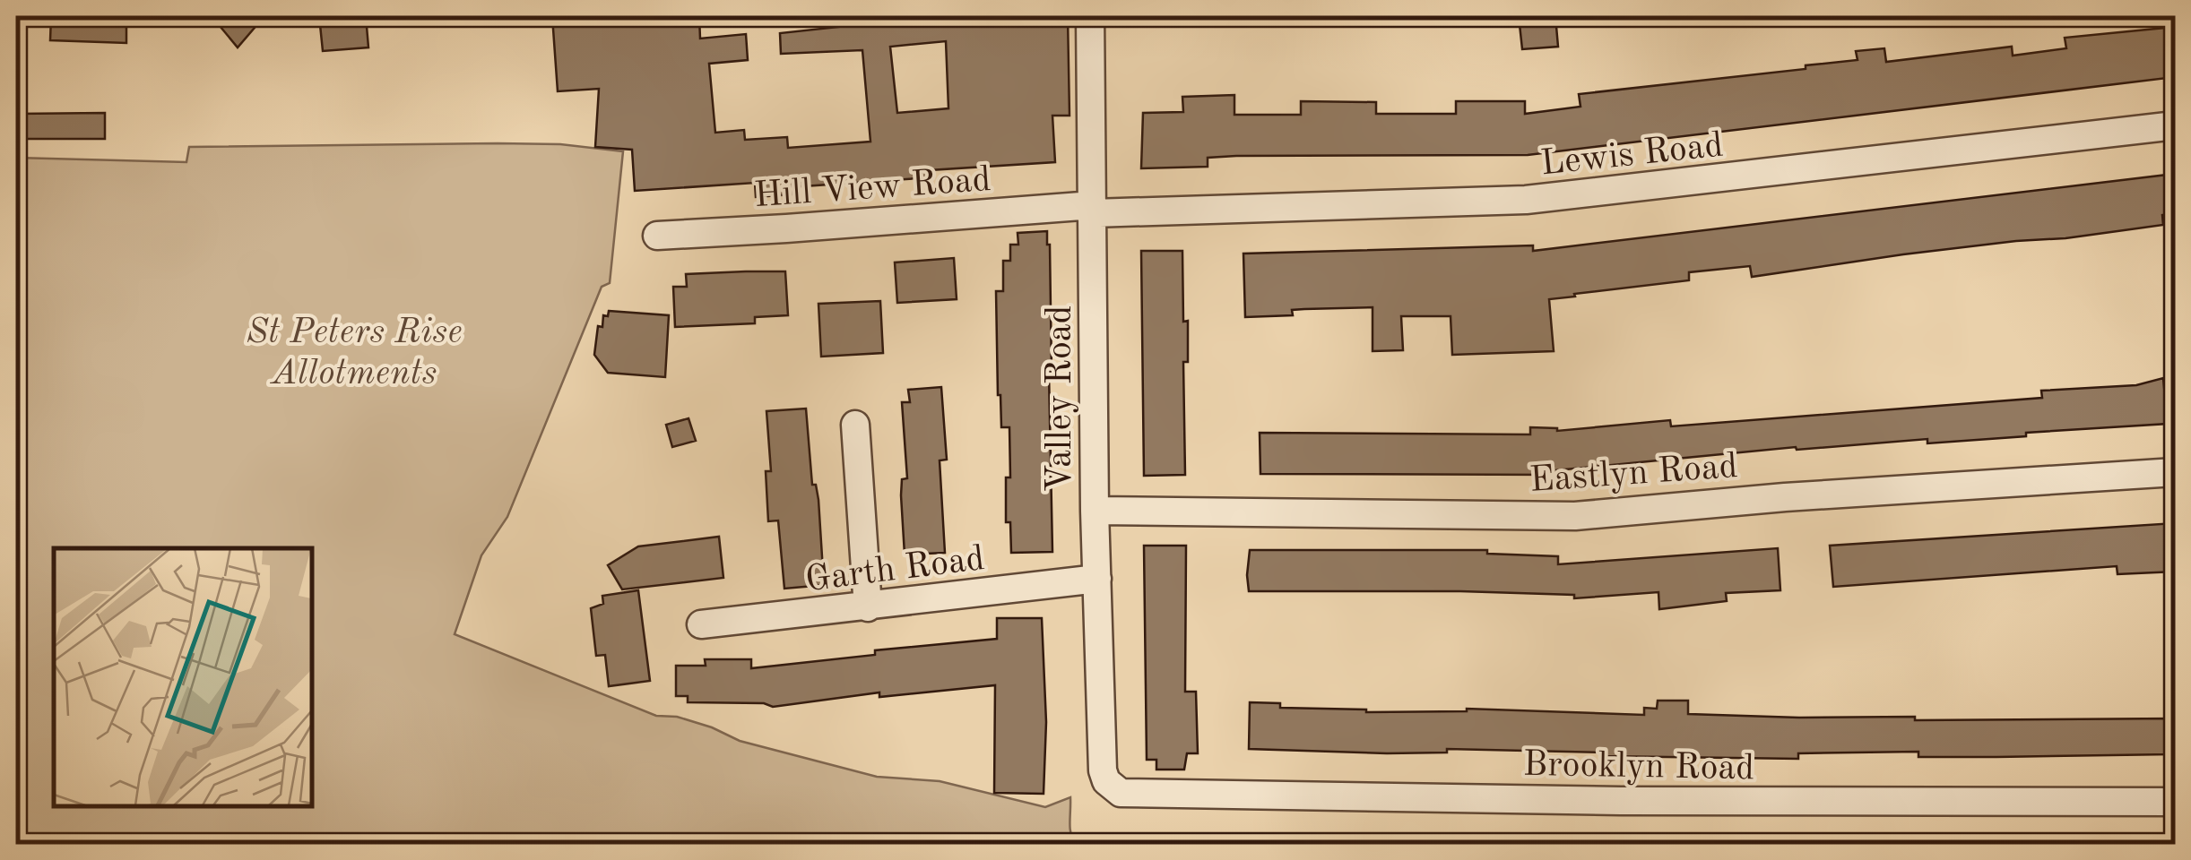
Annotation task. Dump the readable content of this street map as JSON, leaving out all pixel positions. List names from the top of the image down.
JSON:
{
  "streets": {
    "street": [
      "Lewis Road",
      "Hill View Road",
      "Valley Road",
      "Eastlyn Road",
      "Garth Road",
      "Brooklyn Road"
    ]
  },
  "crossings": [
    ["Lewis Road", "Hill View Road"],
    ["Lewis Road", "Valley Road"],
    ["Hill View Road", "Valley Road"],
    ["Valley Road", "Eastlyn Road"],
    ["Valley Road", "Garth Road"],
    ["Valley Road", "Brooklyn Road"]
  ],
  "parks": ["St Peters Rise Allotments"]
}
